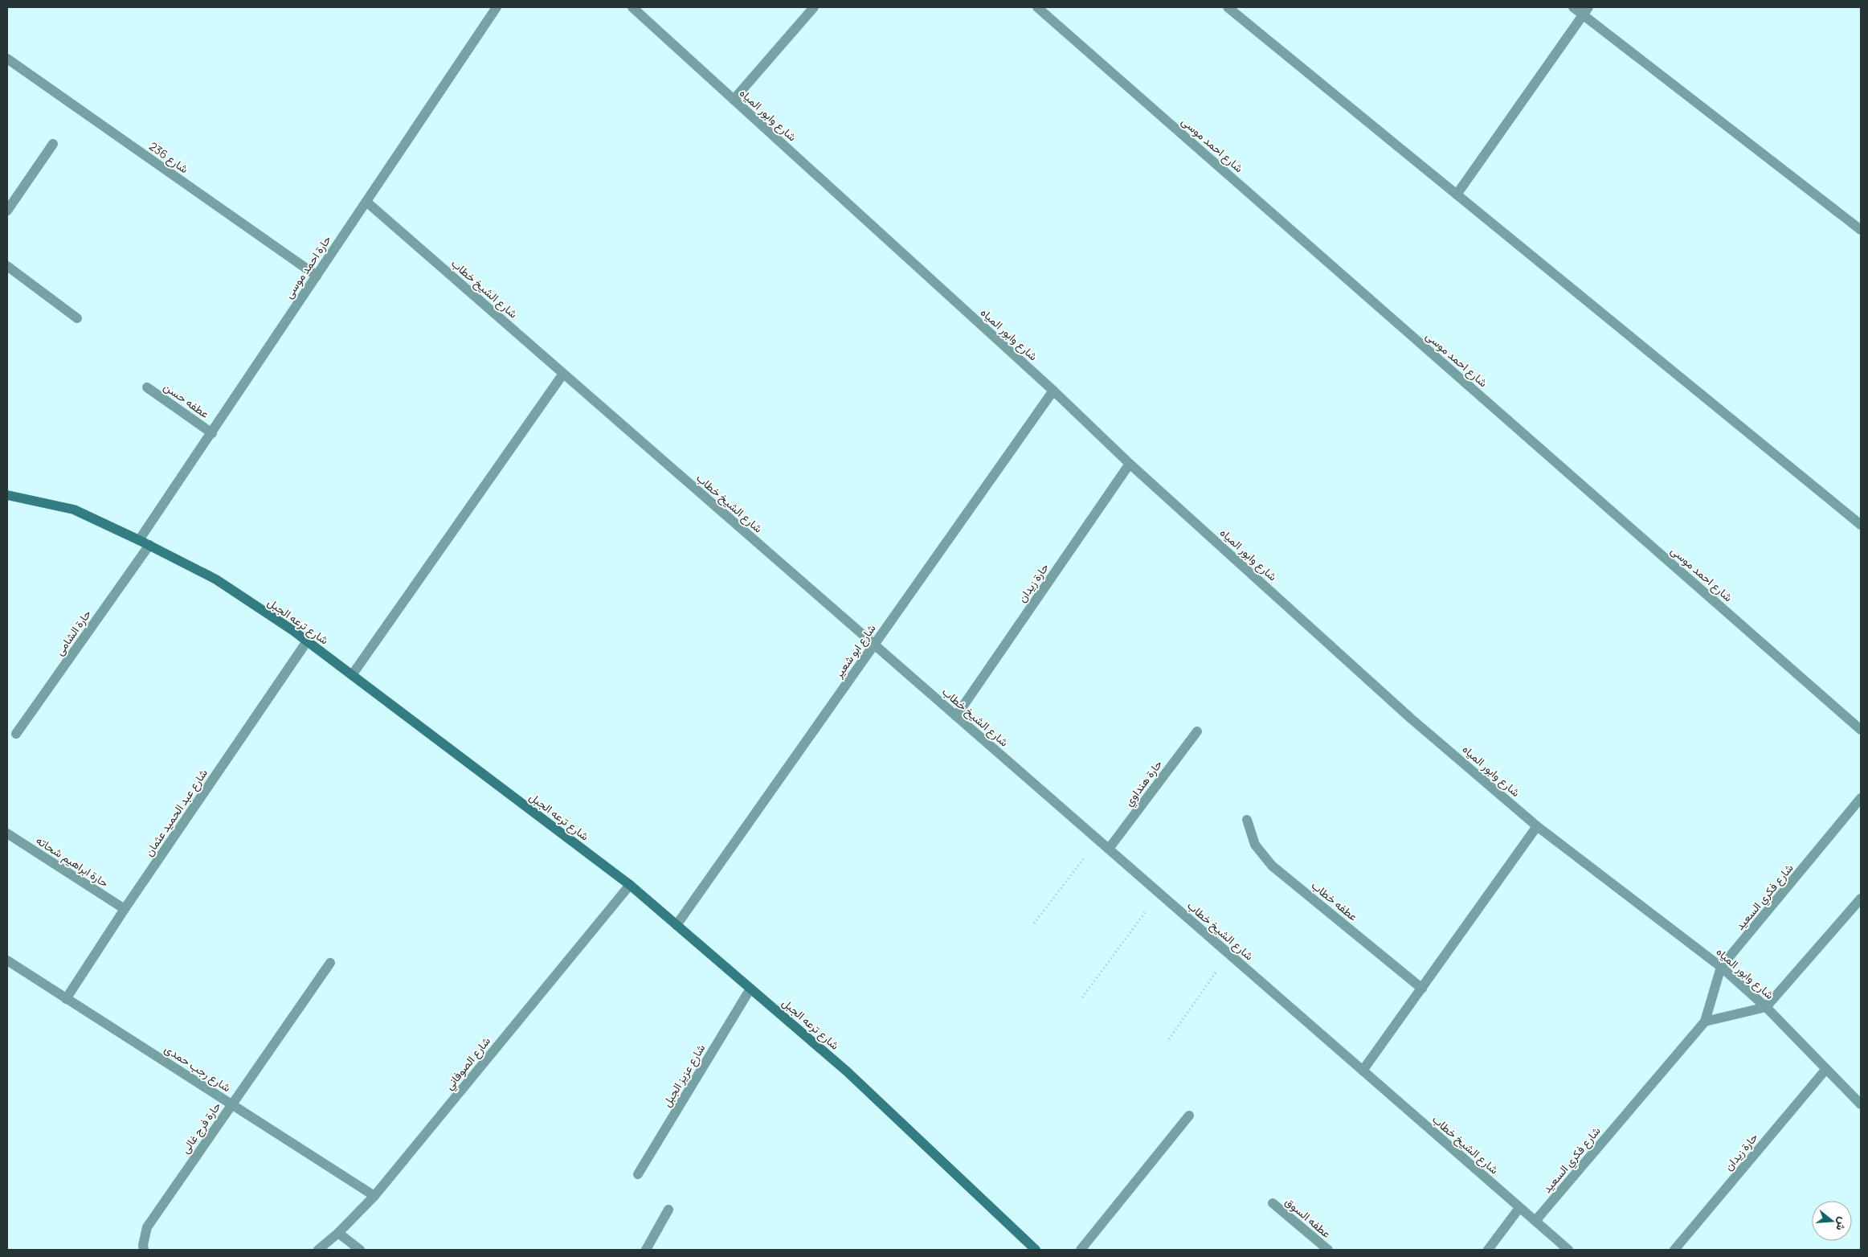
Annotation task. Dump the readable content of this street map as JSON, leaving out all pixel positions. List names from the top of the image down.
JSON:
{
  "streets": {
    "street": [
      "شارع وابور المياه",
      "شارع احمد موسى",
      "شارع 236",
      "حارة احمد موسى",
      "شارع الشيخ خطاب",
      "عطفه حسن",
      "حارة زيدان",
      "شارع ترعه الجبل",
      "حارة الشامى",
      "شارع ابو شعير",
      "حارة هنداوي",
      "شارع عبد الحميد عثمان",
      "حارة ابراهيم شحاته",
      "شارع فكري السعيد",
      "عطفه خطاب",
      "شارع الصوفاني",
      "شارع رجب حمدى",
      "شارع عزيز الجبل",
      "حارة فرج غالى",
      "عطفه السوق"
    ]
  },
  "crossings": [
    ["شارع وابور المياه", "حارة زيدان"],
    ["شارع وابور المياه", "شارع ابو شعير"],
    ["شارع وابور المياه", "شارع فكري السعيد"],
    ["شارع 236", "حارة احمد موسى"],
    ["حارة احمد موسى", "شارع الشيخ خطاب"],
    ["حارة احمد موسى", "عطفه حسن"],
    ["حارة احمد موسى", "شارع ترعه الجبل"],
    ["شارع الشيخ خطاب", "حارة زيدان"],
    ["شارع الشيخ خطاب", "شارع ابو شعير"],
    ["شارع الشيخ خطاب", "حارة هنداوي"],
    ["شارع الشيخ خطاب", "شارع فكري السعيد"],
    ["شارع ترعه الجبل", "حارة الشامى"],
    ["شارع ترعه الجبل", "شارع ابو شعير"],
    ["شارع ترعه الجبل", "شارع عبد الحميد عثمان"],
    ["شارع ترعه الجبل", "شارع الصوفاني"],
    ["شارع ترعه الجبل", "شارع عزيز الجبل"],
    ["شارع عبد الحميد عثمان", "حارة ابراهيم شحاته"],
    ["شارع عبد الحميد عثمان", "شارع رجب حمدى"],
    ["شارع الصوفاني", "شارع رجب حمدى"],
    ["شارع رجب حمدى", "حارة فرج غالى"]
  ],
  "north": "right"
}
